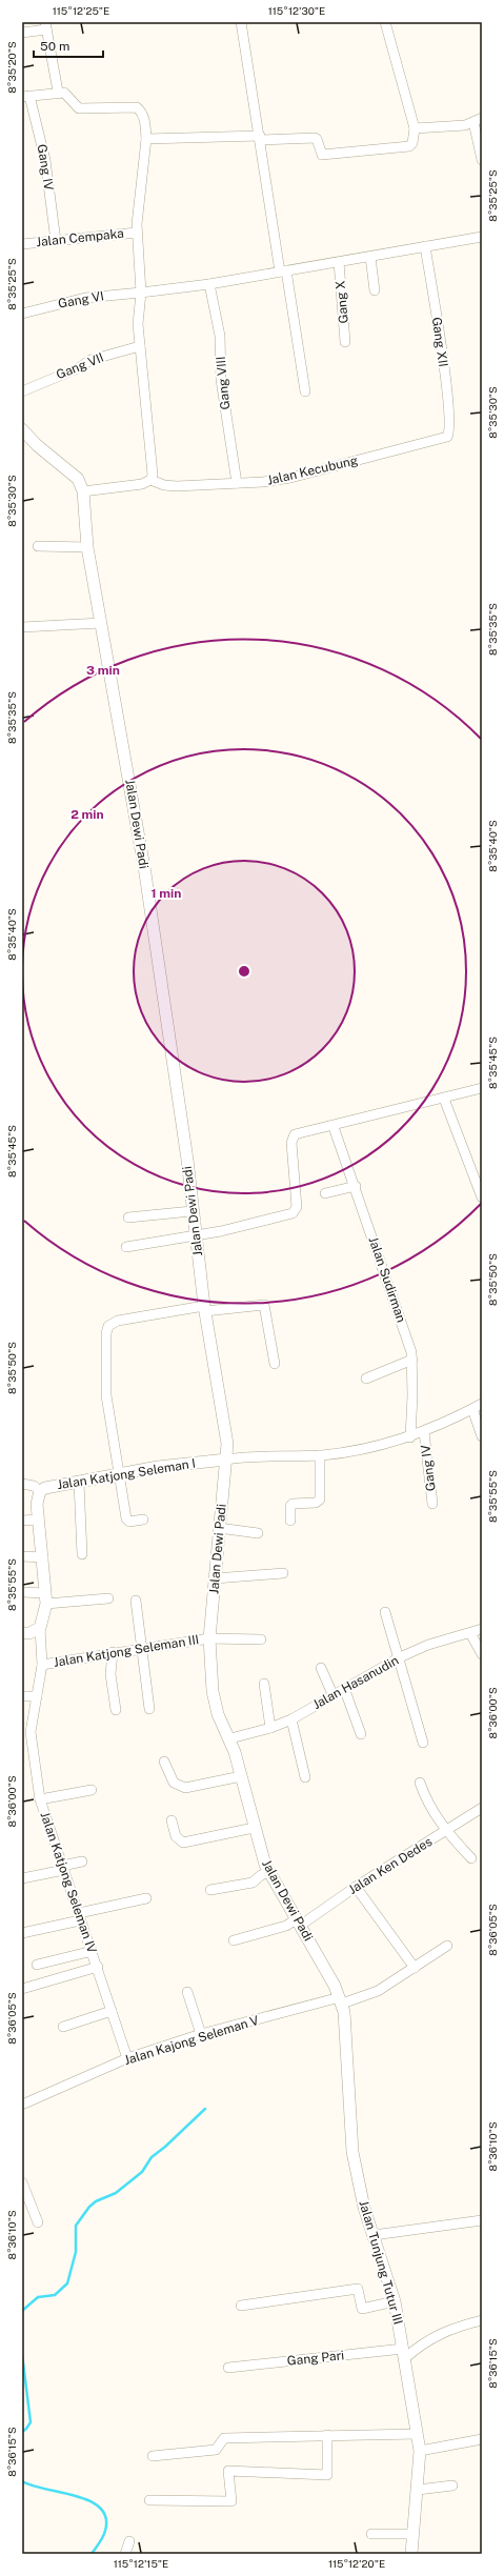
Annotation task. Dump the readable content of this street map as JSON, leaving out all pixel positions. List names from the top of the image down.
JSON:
{
  "streets": {
    "street": [
      "Gang IV",
      "Jalan Cempaka",
      "Gang VI",
      "Gang X",
      "Gang XII",
      "Gang VII",
      "Gang VIII",
      "Jalan Kecubung",
      "Jalan Dewi Padi",
      "Jalan Sudirman",
      "Jalan Katjong Seleman I",
      "Jalan Katjong Seleman III",
      "Jalan Hasanudin",
      "Jalan Ken Dedes",
      "Jalan Katjong Seleman IV",
      "Jalan Kajong Seleman V",
      "Jalan Tunjung Tutur III",
      "Gang Pari"
    ]
  },
  "crossings": [
    ["Gang IV", "Jalan Cempaka"],
    ["Gang VI", "Gang X"],
    ["Gang VI", "Gang XII"],
    ["Gang VI", "Gang VIII"],
    ["Gang XII", "Jalan Kecubung"],
    ["Gang VIII", "Jalan Kecubung"],
    ["Jalan Dewi Padi", "Jalan Katjong Seleman I"],
    ["Jalan Dewi Padi", "Jalan Katjong Seleman III"],
    ["Jalan Dewi Padi", "Jalan Hasanudin"],
    ["Jalan Dewi Padi", "Jalan Ken Dedes"],
    ["Jalan Dewi Padi", "Jalan Kajong Seleman V"],
    ["Jalan Dewi Padi", "Jalan Tunjung Tutur III"],
    ["Jalan Katjong Seleman I", "Jalan Katjong Seleman IV"],
    ["Jalan Katjong Seleman III", "Jalan Katjong Seleman IV"],
    ["Jalan Katjong Seleman IV", "Jalan Kajong Seleman V"],
    ["Jalan Kajong Seleman V", "Jalan Tunjung Tutur III"],
    ["Jalan Tunjung Tutur III", "Gang Pari"]
  ],
  "scale_bar": "50 m",
  "coordinates": [
    "115°12'25\"E",
    "115°12'30\"E",
    "8°35'20\"S",
    "8°35'25\"S",
    "8°35'30\"S",
    "8°35'35\"S",
    "8°35'40\"S",
    "8°35'45\"S",
    "8°35'50\"S",
    "8°35'55\"S",
    "8°36'00\"S",
    "8°36'05\"S",
    "8°36'10\"S",
    "8°36'15\"S",
    "115°12'15\"E",
    "115°12'20\"E"
  ],
  "rings": ["3 min", "2 min", "1 min"]
}
